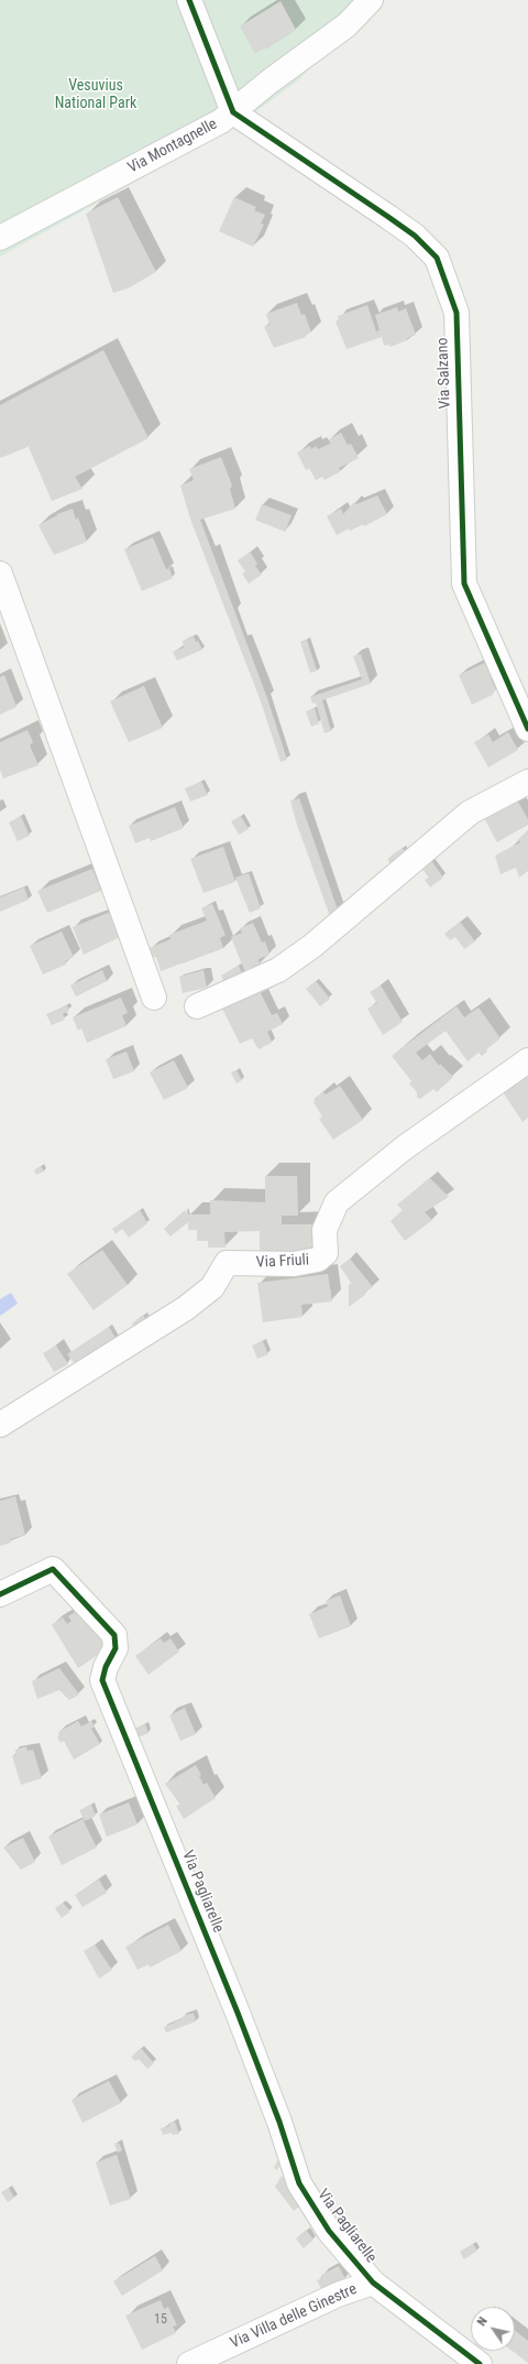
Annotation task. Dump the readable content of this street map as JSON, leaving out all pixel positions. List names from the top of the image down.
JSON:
{
  "streets": {
    "street": [
      "Via Montagnelle",
      "Via Salzano",
      "Via Friuli",
      "Via Pagliarelle",
      "Via Villa delle Ginestre"
    ]
  },
  "crossings": [
    ["Via Montagnelle", "Via Salzano"],
    ["Via Pagliarelle", "Via Villa delle Ginestre"]
  ],
  "parks": ["Vesuvius National Park"],
  "house_numbers": ["15"],
  "north": "top left"
}
